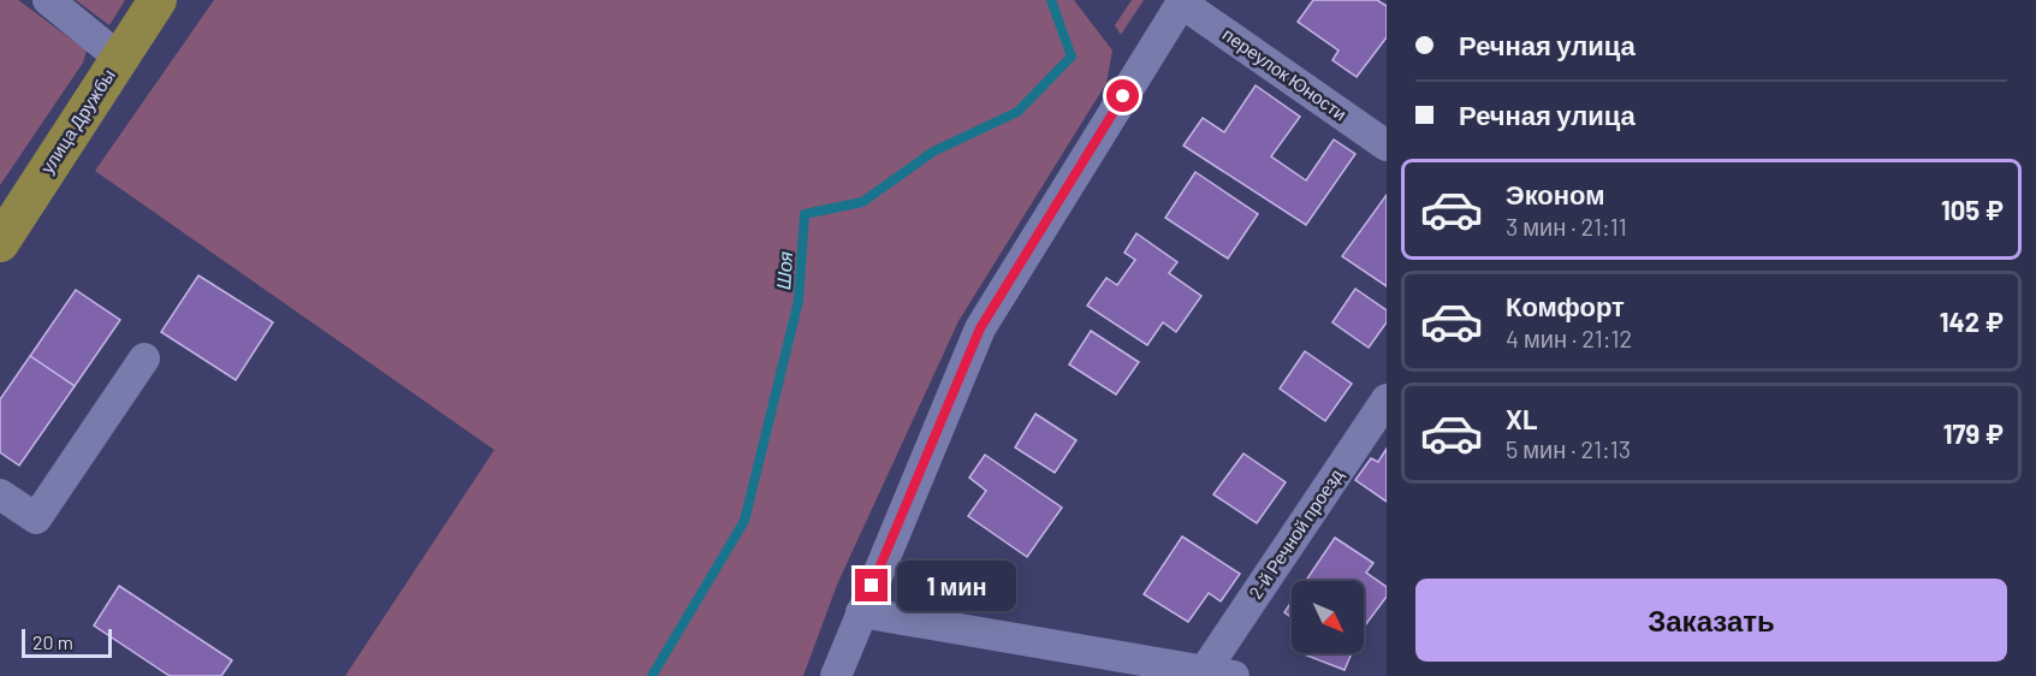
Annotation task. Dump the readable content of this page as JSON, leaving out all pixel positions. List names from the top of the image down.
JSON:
{
  "streets": {
    "main road": ["улица Дружбы"],
    "street": ["переулок Юности", "2-й Речной проезд"]
  },
  "water": ["Шоя"],
  "scale_bar": "20 m",
  "north": "bottom right",
  "page": {
    "banner": ["Речная улица", "Речная улица"],
    "list": [
      {
        "name": "Эконом",
        "note": "3 мин · 21:11",
        "value": "105 ₽"
      },
      {
        "name": "Комфорт",
        "note": "4 мин · 21:12",
        "value": "142 ₽"
      },
      {
        "name": "XL",
        "note": "5 мин · 21:13",
        "value": "179 ₽"
      }
    ],
    "bubble": "1 мин",
    "buttons": "Заказать",
    "scale": "20 m"
  }
}
